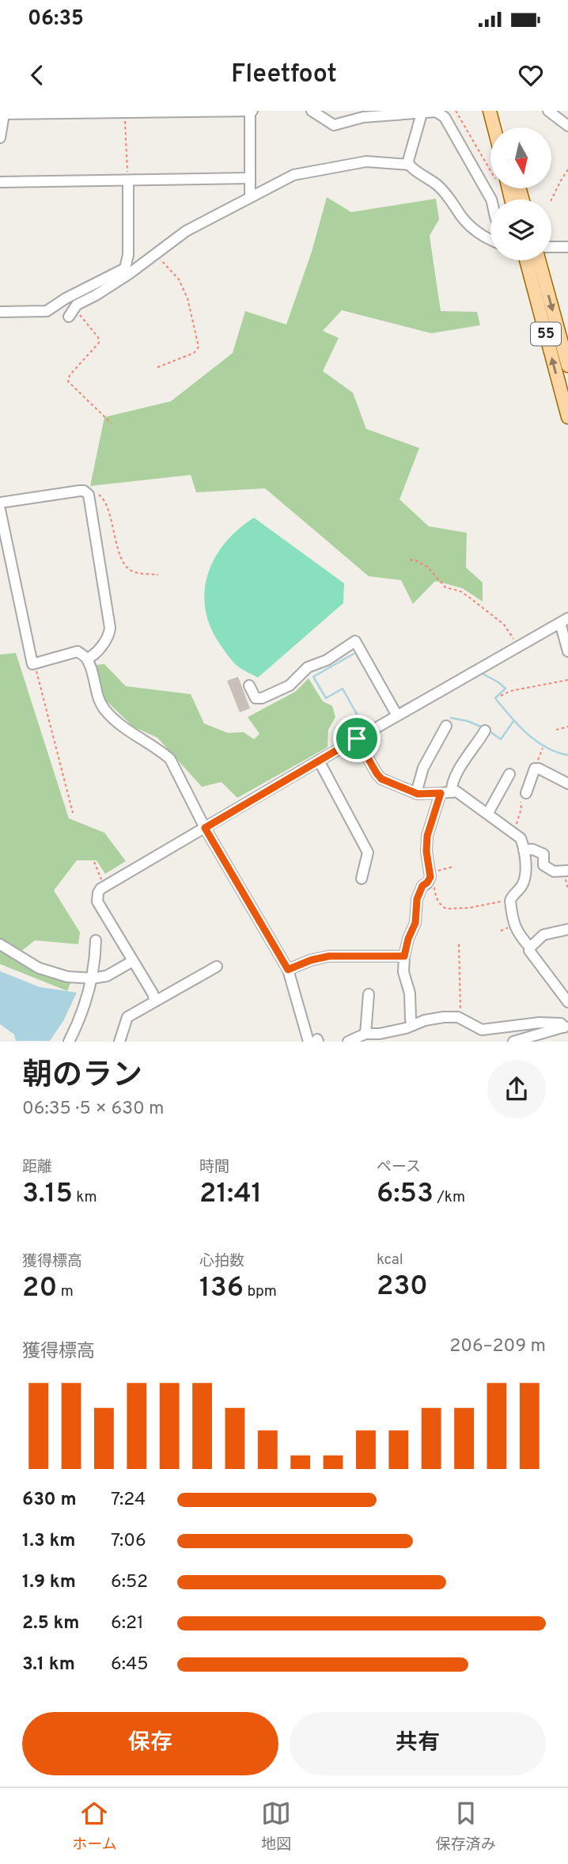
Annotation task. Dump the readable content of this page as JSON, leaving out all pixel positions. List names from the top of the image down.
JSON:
{
  "streets": {
    "main road": ["55"]
  },
  "north": "bottom",
  "page": {
    "status": "06:35",
    "header": "Fleetfoot",
    "heading": ["朝のラン", "06:35 · 5 × 630 m"],
    "stats": [
      ["距離", "3.15 km"],
      ["時間", "21:41"],
      ["ペース", "6:53 /km"],
      ["獲得標高", "20 m"],
      ["心拍数", "136 bpm"],
      ["kcal", "230"]
    ],
    "chart": ["獲得標高", "206–209 m"],
    "list": [
      {
        "name": "630 m",
        "note": "7:24"
      },
      {
        "name": "1.3 km",
        "note": "7:06"
      },
      {
        "name": "1.9 km",
        "note": "6:52"
      },
      {
        "name": "2.5 km",
        "note": "6:21"
      },
      {
        "name": "3.1 km",
        "note": "6:45"
      }
    ],
    "buttons": ["保存", "共有"],
    "tabs": ["ホーム", "地図", "保存済み"]
  }
}
